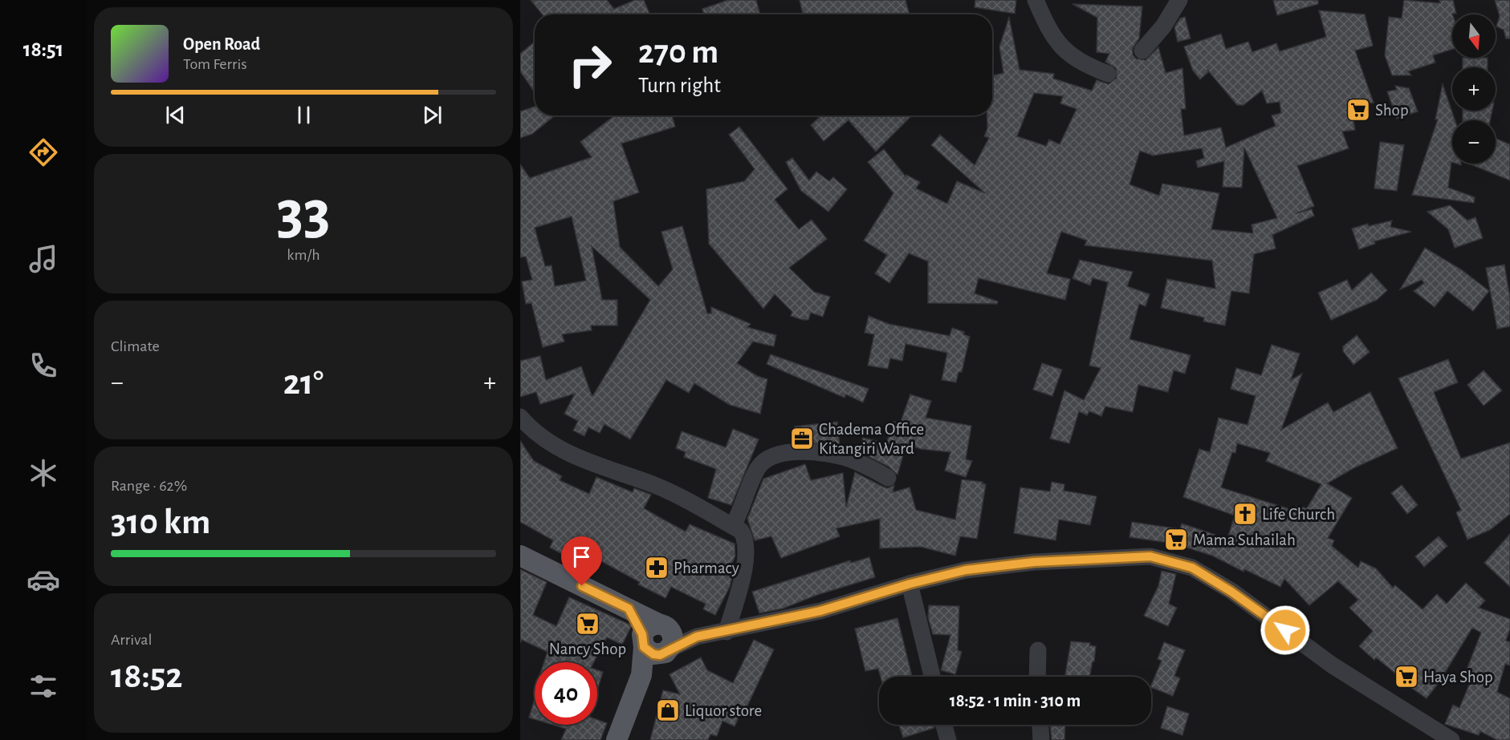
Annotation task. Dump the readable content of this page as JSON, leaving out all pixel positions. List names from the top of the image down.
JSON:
{
  "places": {
    "supermarket": [
      "Shop",
      "Mama Suhailah",
      "Nancy Shop",
      "Haya Shop"
    ],
    "office": ["Chadema Office Kitangiri Ward"],
    "church": ["Life Church"],
    "pharmacy": ["Pharmacy"],
    "shop": ["Liquor store"]
  },
  "north": "bottom",
  "page": {
    "tabs": "18:51",
    "map_buttons": ["+", "−"],
    "turn": ["270 m", "Turn right"],
    "song": ["Open Road", "Tom Ferris"],
    "tile": [
      ["33", "km/h"],
      "Climate",
      ["Range · 62%", "310 km"],
      ["Arrival", "18:52"]
    ],
    "heat": ["−", "21°", "+"],
    "limit": "40",
    "trip": "18:52 · 1 min · 310 m"
  }
}
